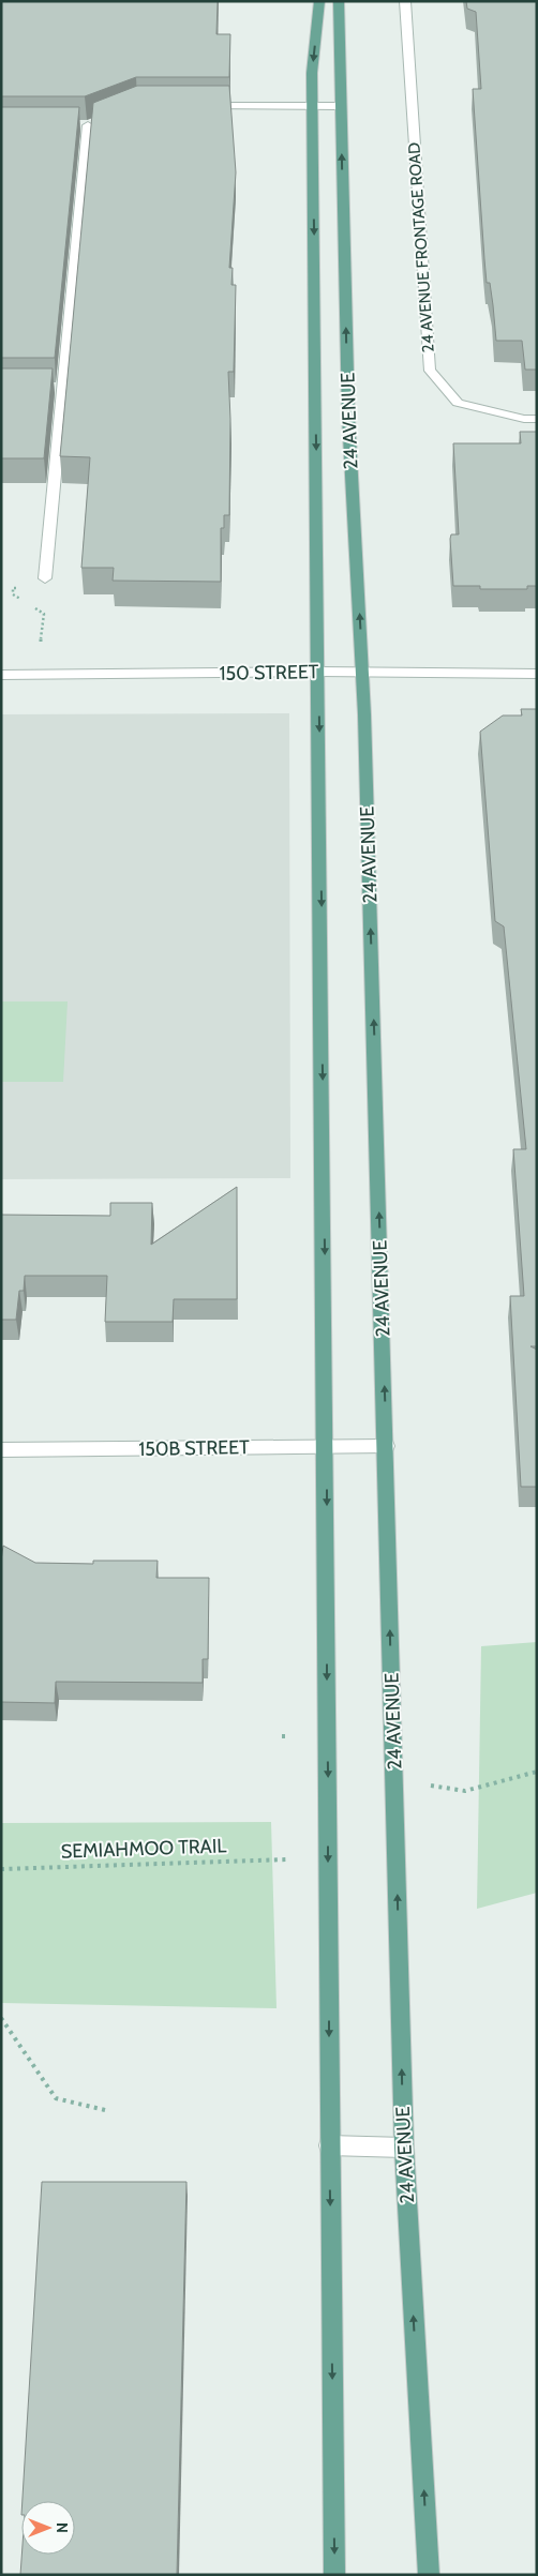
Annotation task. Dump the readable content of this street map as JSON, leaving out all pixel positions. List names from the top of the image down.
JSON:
{
  "streets": {
    "main road": ["24 AVENUE"],
    "street": ["24 AVENUE FRONTAGE ROAD", "150 STREET", "150B STREET"],
    "path": ["SEMIAHMOO TRAIL"]
  },
  "crossings": [
    ["24 AVENUE", "150 STREET"],
    ["24 AVENUE", "150B STREET"]
  ],
  "north": "right"
}
